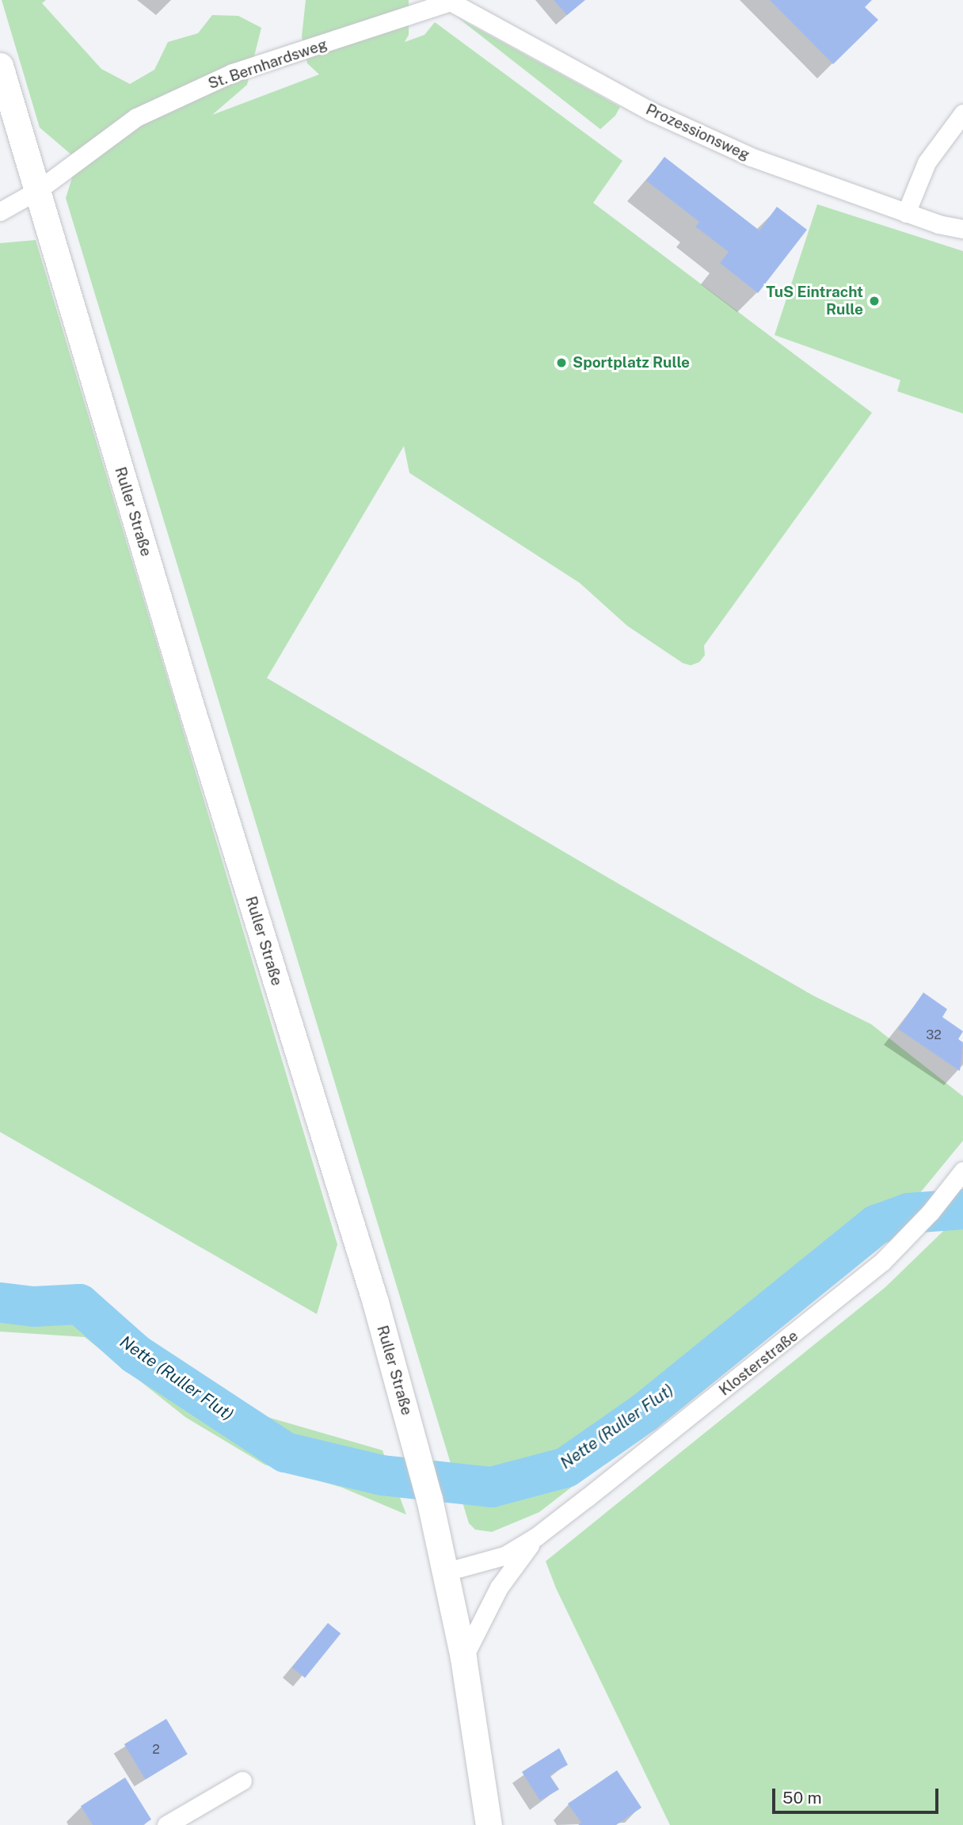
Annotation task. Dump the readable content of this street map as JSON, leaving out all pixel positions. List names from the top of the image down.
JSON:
{
  "streets": {
    "main road": ["Ruller Straße"],
    "street": ["St. Bernhardsweg", "Prozessionsweg", "Klosterstraße"]
  },
  "crossings": [
    ["St. Bernhardsweg", "Prozessionsweg"],
    ["St. Bernhardsweg", "Ruller Straße"],
    ["Ruller Straße", "Klosterstraße"]
  ],
  "water": ["Nette (Ruller Flut)"],
  "places": ["TuS Eintracht Rulle", "Sportplatz Rulle"],
  "house_numbers": ["32", "2"],
  "scale_bar": "50 m"
}
